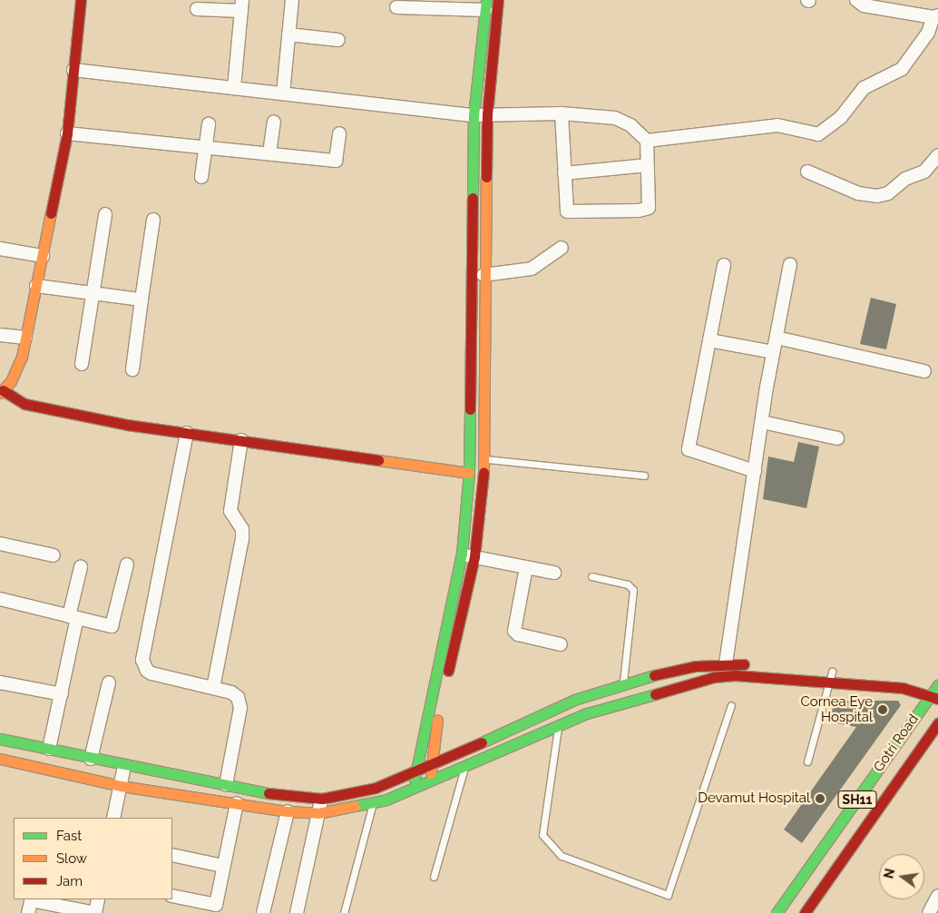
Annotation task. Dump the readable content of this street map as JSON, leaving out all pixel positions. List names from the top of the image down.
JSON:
{
  "streets": {
    "street": ["Gotri Road", "SH11"]
  },
  "places": ["Cornea Eye Hospital", "Devamut Hospital"],
  "legend": ["Fast", "Slow", "Jam"],
  "north": "left"
}
